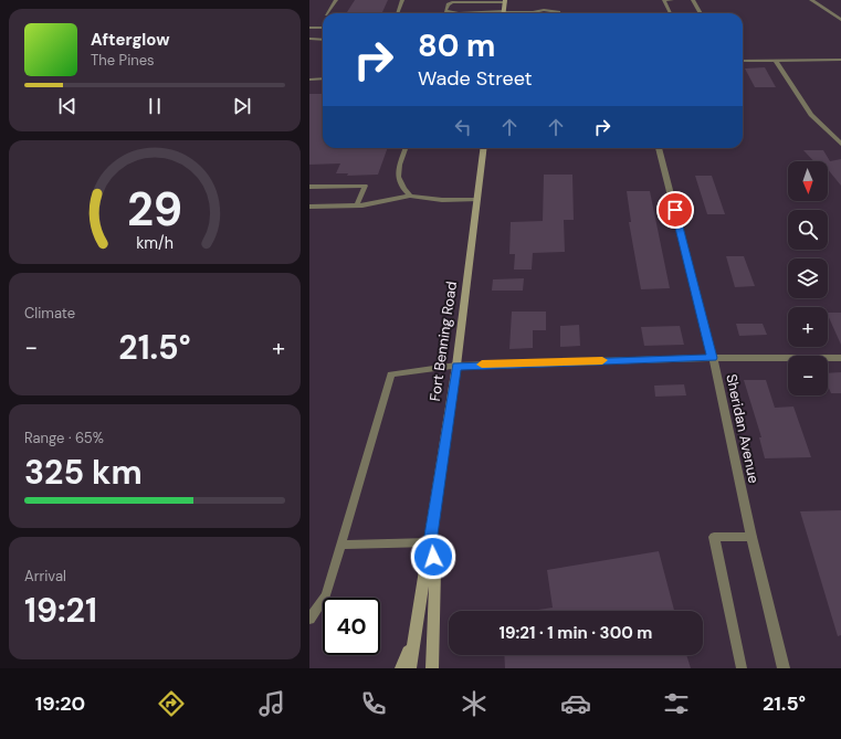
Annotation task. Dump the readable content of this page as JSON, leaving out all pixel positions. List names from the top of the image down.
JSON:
{
  "streets": {
    "street": ["Fort Benning Road", "Sheridan Avenue"]
  },
  "north": "bottom",
  "page": {
    "turn": ["80 m", "Wade Street"],
    "song": ["Afterglow", "The Pines"],
    "map_buttons": ["+", "−"],
    "tile": [
      "Climate",
      ["Range · 65%", "325 km"],
      ["Arrival", "19:21"]
    ],
    "heat": ["−", "21.5°", "+"],
    "limit": "40",
    "trip": "19:21 · 1 min · 300 m",
    "tabs": ["19:20", "21.5°"],
    "gauge": ["29", "km/h"]
  }
}
